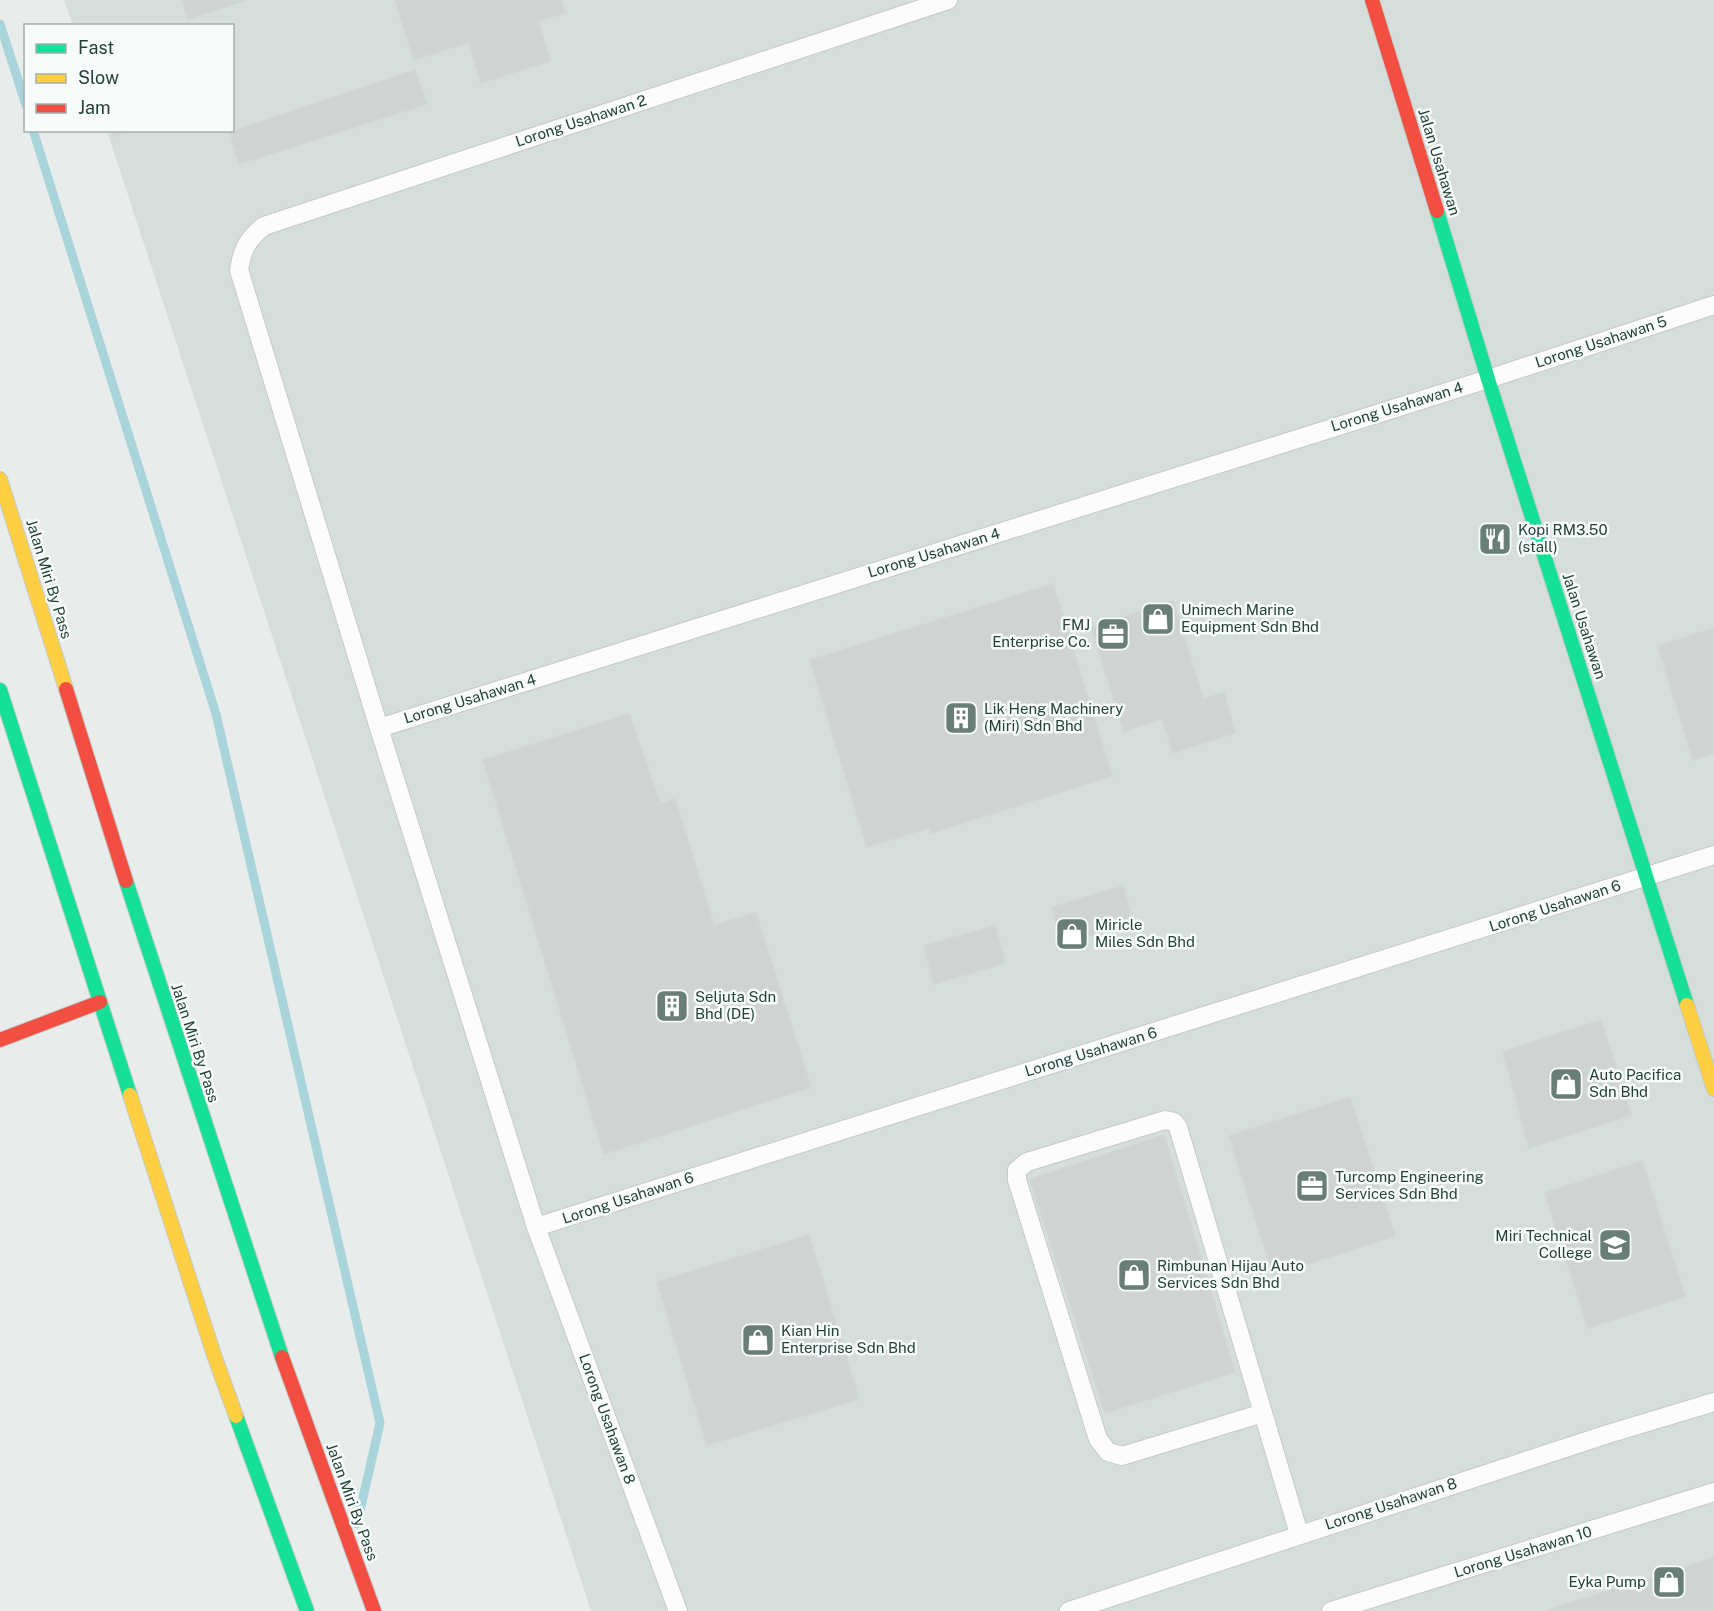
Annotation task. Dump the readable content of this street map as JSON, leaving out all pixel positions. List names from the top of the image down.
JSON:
{
  "streets": {
    "main road": ["Jalan Usahawan", "Jalan Miri By Pass"],
    "lane": [
      "Lorong Usahawan 2",
      "Lorong Usahawan 5",
      "Lorong Usahawan 4",
      "Lorong Usahawan 6",
      "Lorong Usahawan 8",
      "Lorong Usahawan 10"
    ]
  },
  "crossings": [
    ["Lorong Usahawan 2", "Lorong Usahawan 8"],
    ["Jalan Usahawan", "Lorong Usahawan 5"],
    ["Jalan Usahawan", "Lorong Usahawan 4"],
    ["Jalan Usahawan", "Lorong Usahawan 6"],
    ["Lorong Usahawan 5", "Lorong Usahawan 4"],
    ["Lorong Usahawan 4", "Lorong Usahawan 8"],
    ["Lorong Usahawan 6", "Lorong Usahawan 8"]
  ],
  "places": {
    "restaurant": ["Kopi RM3.50 (stall)"],
    "shop": [
      "Unimech Marine Equipment Sdn Bhd",
      "Miricle Miles Sdn Bhd",
      "Auto Pacifica Sdn Bhd",
      "Rimbunan Hijau Auto Services Sdn Bhd",
      "Kian Hin Enterprise Sdn Bhd",
      "Eyka Pump"
    ],
    "office": ["FMJ Enterprise Co.", "Turcomp Engineering Services Sdn Bhd"],
    "building": ["Lik Heng Machinery (Miri) Sdn Bhd", "Seljuta Sdn Bhd (DE)"],
    "school or university": ["Miri Technical College"]
  },
  "legend": ["Fast", "Slow", "Jam"]
}
